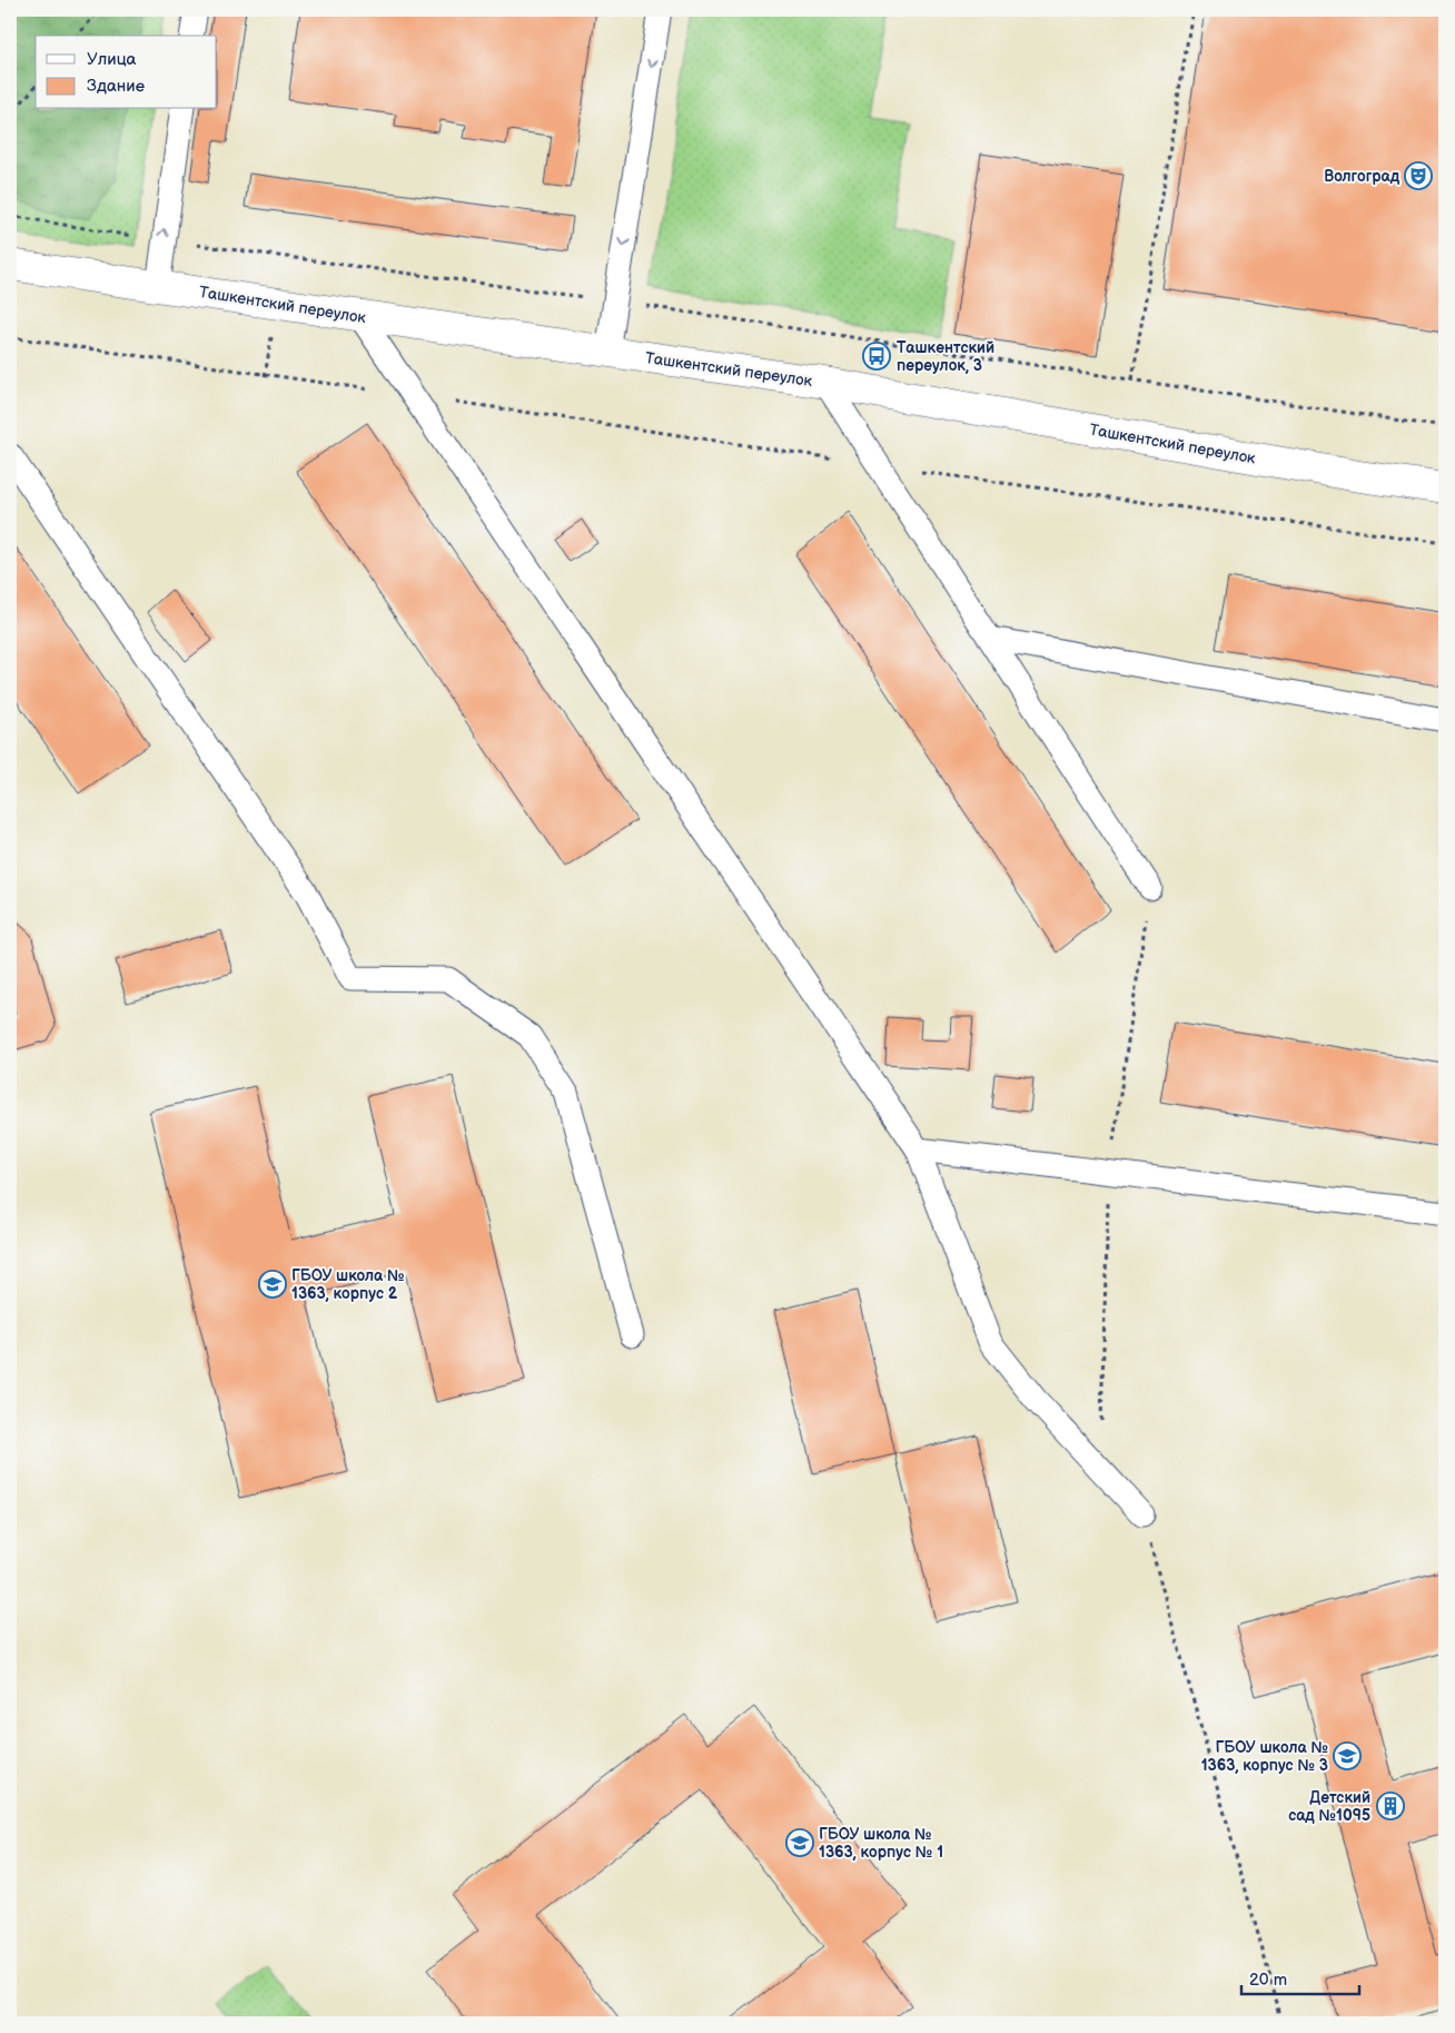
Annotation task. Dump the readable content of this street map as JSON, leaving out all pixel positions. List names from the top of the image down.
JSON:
{
  "streets": {
    "street": ["Ташкентский переулок"]
  },
  "places": {
    "theatre": ["Волгоград"],
    "bus stop": ["Ташкентский переулок, 3"],
    "school or university": ["ГБОУ школа № 1363, корпус 2", "ГБОУ школа № 1363, корпус № 3", "ГБОУ школа № 1363, корпус № 1"],
    "building": ["Детский сад №1095"]
  },
  "legend": ["Улица", "Здание"],
  "scale_bar": "20 m"
}
